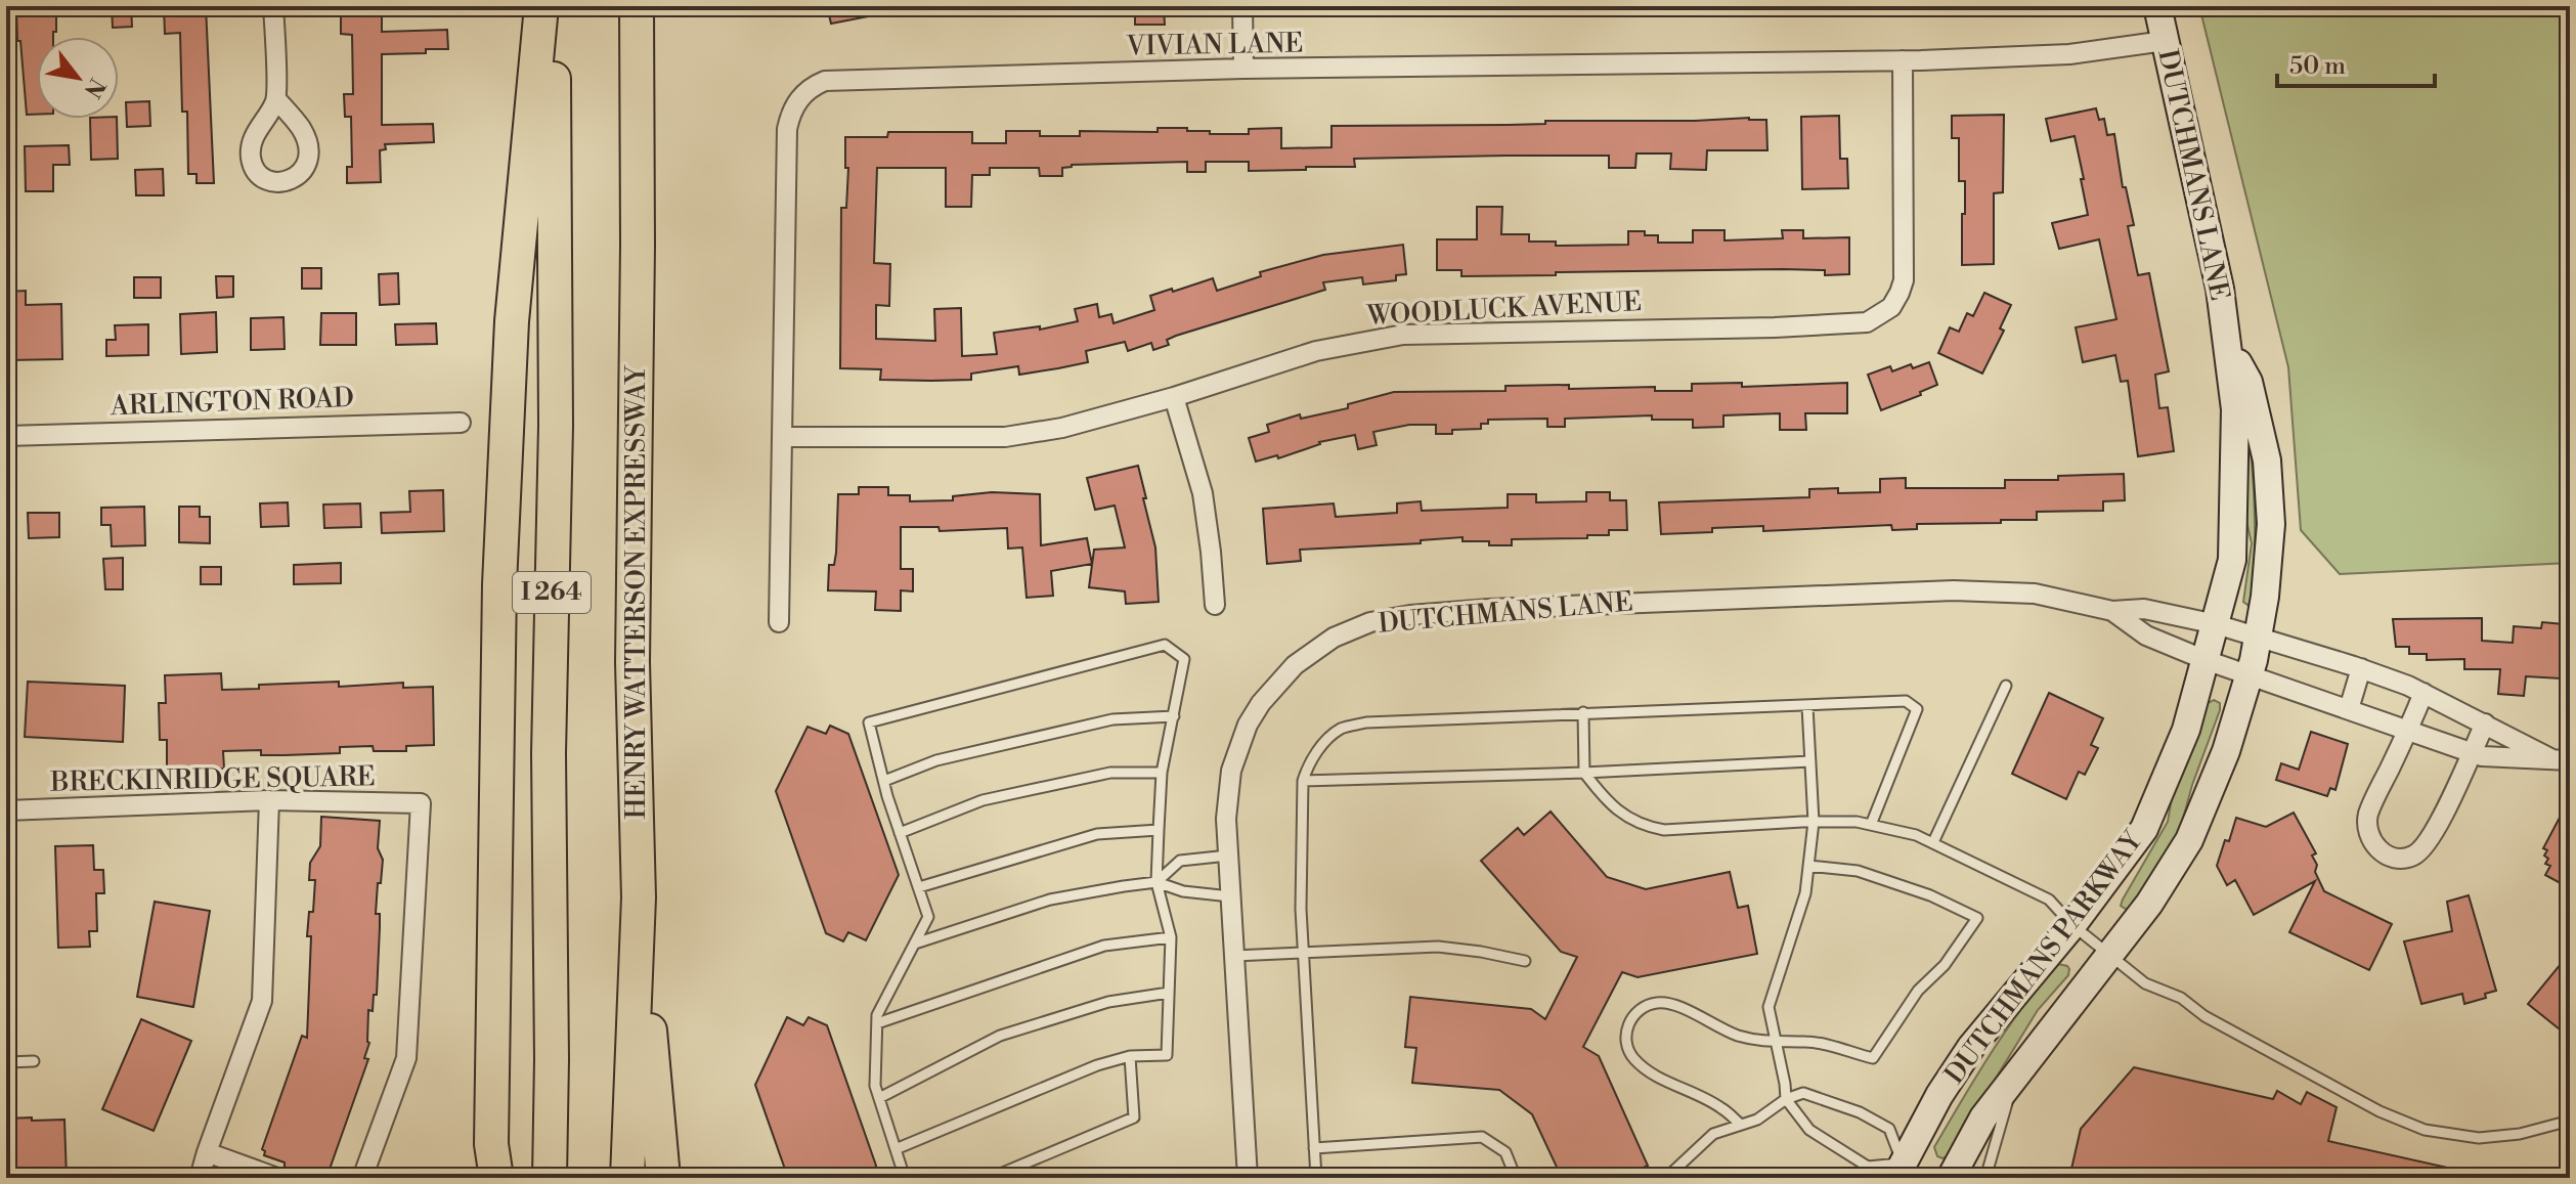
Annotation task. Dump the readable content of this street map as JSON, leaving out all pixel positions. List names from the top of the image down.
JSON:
{
  "streets": {
    "highway": ["I 264", "HENRY WATTERSON EXPRESSWAY"],
    "main road": ["DUTCHMANS LANE", "DUTCHMANS PARKWAY"],
    "street": [
      "VIVIAN LANE",
      "WOODLUCK AVENUE",
      "ARLINGTON ROAD",
      "BRECKINRIDGE SQUARE"
    ]
  },
  "crossings": [
    ["VIVIAN LANE", "DUTCHMANS LANE"],
    ["VIVIAN LANE", "WOODLUCK AVENUE"],
    ["DUTCHMANS LANE", "DUTCHMANS PARKWAY"]
  ],
  "scale_bar": "50 m",
  "north": "bottom right"
}
